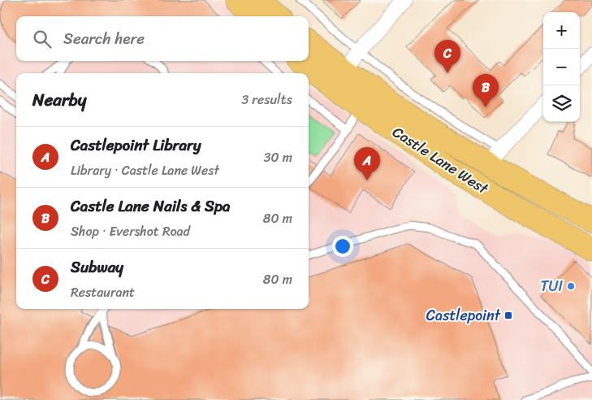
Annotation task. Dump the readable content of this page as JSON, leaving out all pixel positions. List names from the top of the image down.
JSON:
{
  "streets": {
    "main road": ["Castle Lane West"]
  },
  "places": {
    "other": ["TUI"],
    "transit": ["Castlepoint"]
  },
  "page": {
    "map_buttons": ["+", "−"],
    "search": "Search here",
    "pins": ["C", "B", "A"],
    "heading": ["Nearby", "3 results"],
    "list": [
      {
        "mark": "A",
        "name": "Castlepoint Library",
        "note": "Library · Castle Lane West",
        "value": "30 m"
      },
      {
        "mark": "B",
        "name": "Castle Lane Nails & Spa",
        "note": "Shop · Evershot Road",
        "value": "80 m"
      },
      {
        "mark": "C",
        "name": "Subway",
        "note": "Restaurant",
        "value": "80 m"
      }
    ]
  }
}
